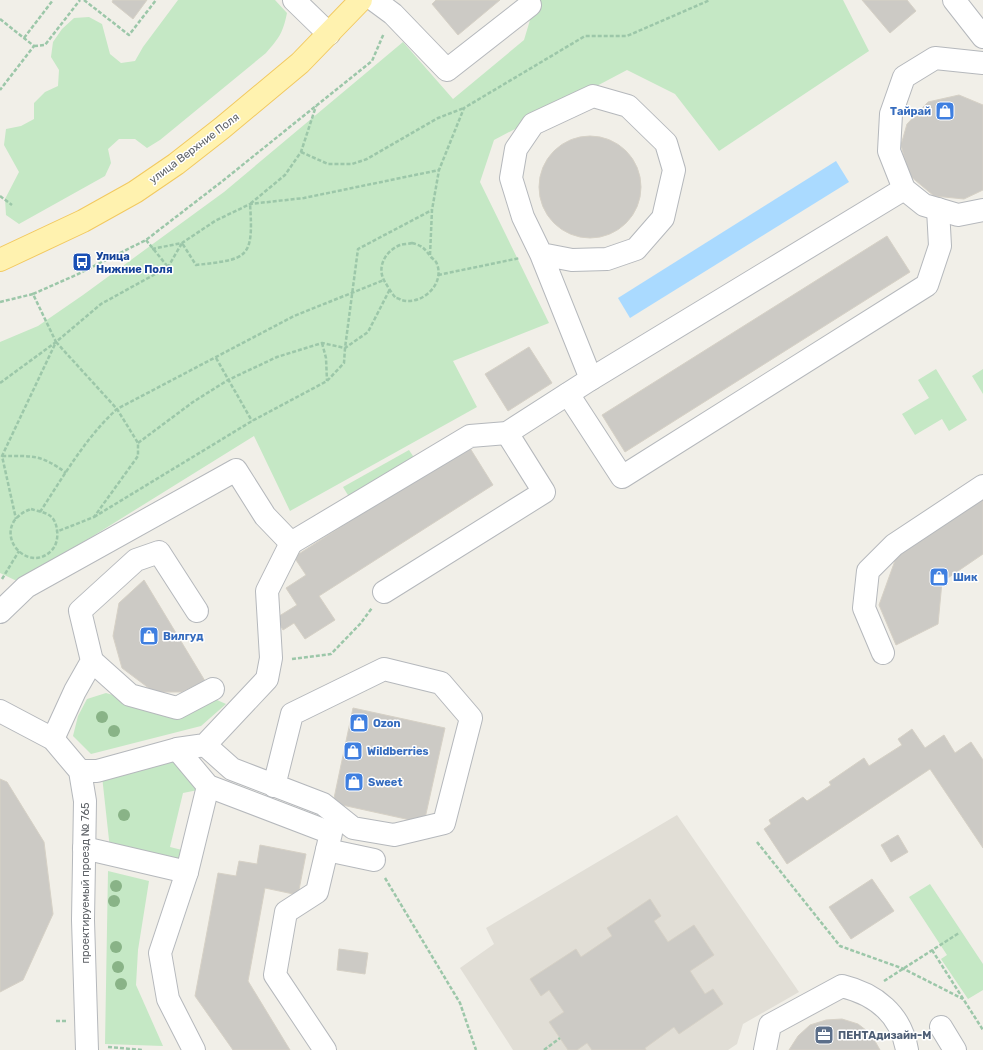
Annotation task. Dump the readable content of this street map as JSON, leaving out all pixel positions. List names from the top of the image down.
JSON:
{
  "streets": {
    "main road": ["улица Верхние Поля"],
    "street": ["проектируемый проезд № 765"]
  },
  "places": {
    "shop": [
      "Тайрай",
      "Шик",
      "Вилгуд",
      "Ozon",
      "Wildberries",
      "Sweet"
    ],
    "bus stop": ["Улица Нижние Поля"],
    "office": ["ПЕНТАдизайн-М"]
  }
}
